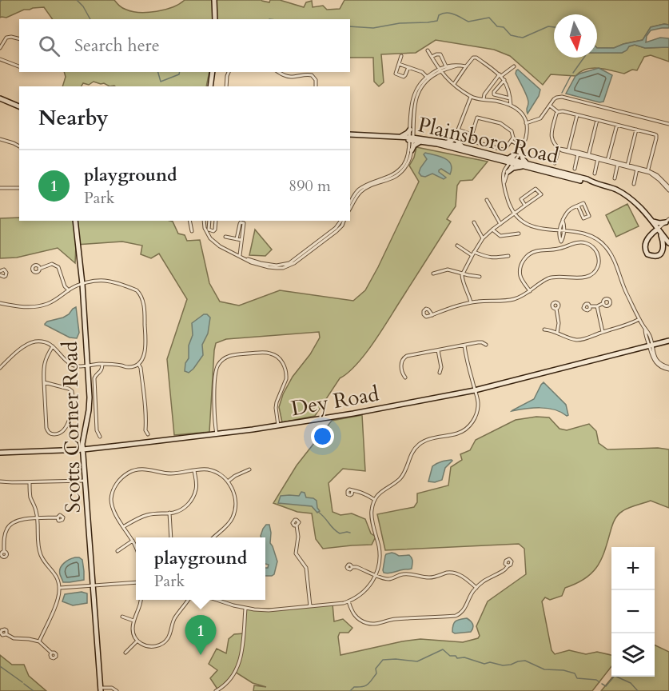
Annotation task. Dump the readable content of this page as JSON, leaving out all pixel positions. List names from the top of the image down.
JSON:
{
  "streets": {
    "street": ["Plainsboro Road", "Dey Road", "Scotts Corner Road"]
  },
  "crossings": [
    ["Dey Road", "Scotts Corner Road"]
  ],
  "north": "bottom",
  "page": {
    "search": "Search here",
    "heading": "Nearby",
    "list": [
      {
        "mark": "1",
        "name": "playground",
        "note": "Park",
        "value": "890 m"
      }
    ],
    "popup": ["playground", "Park"],
    "map_buttons": ["+", "−"],
    "pins": "1"
  }
}
